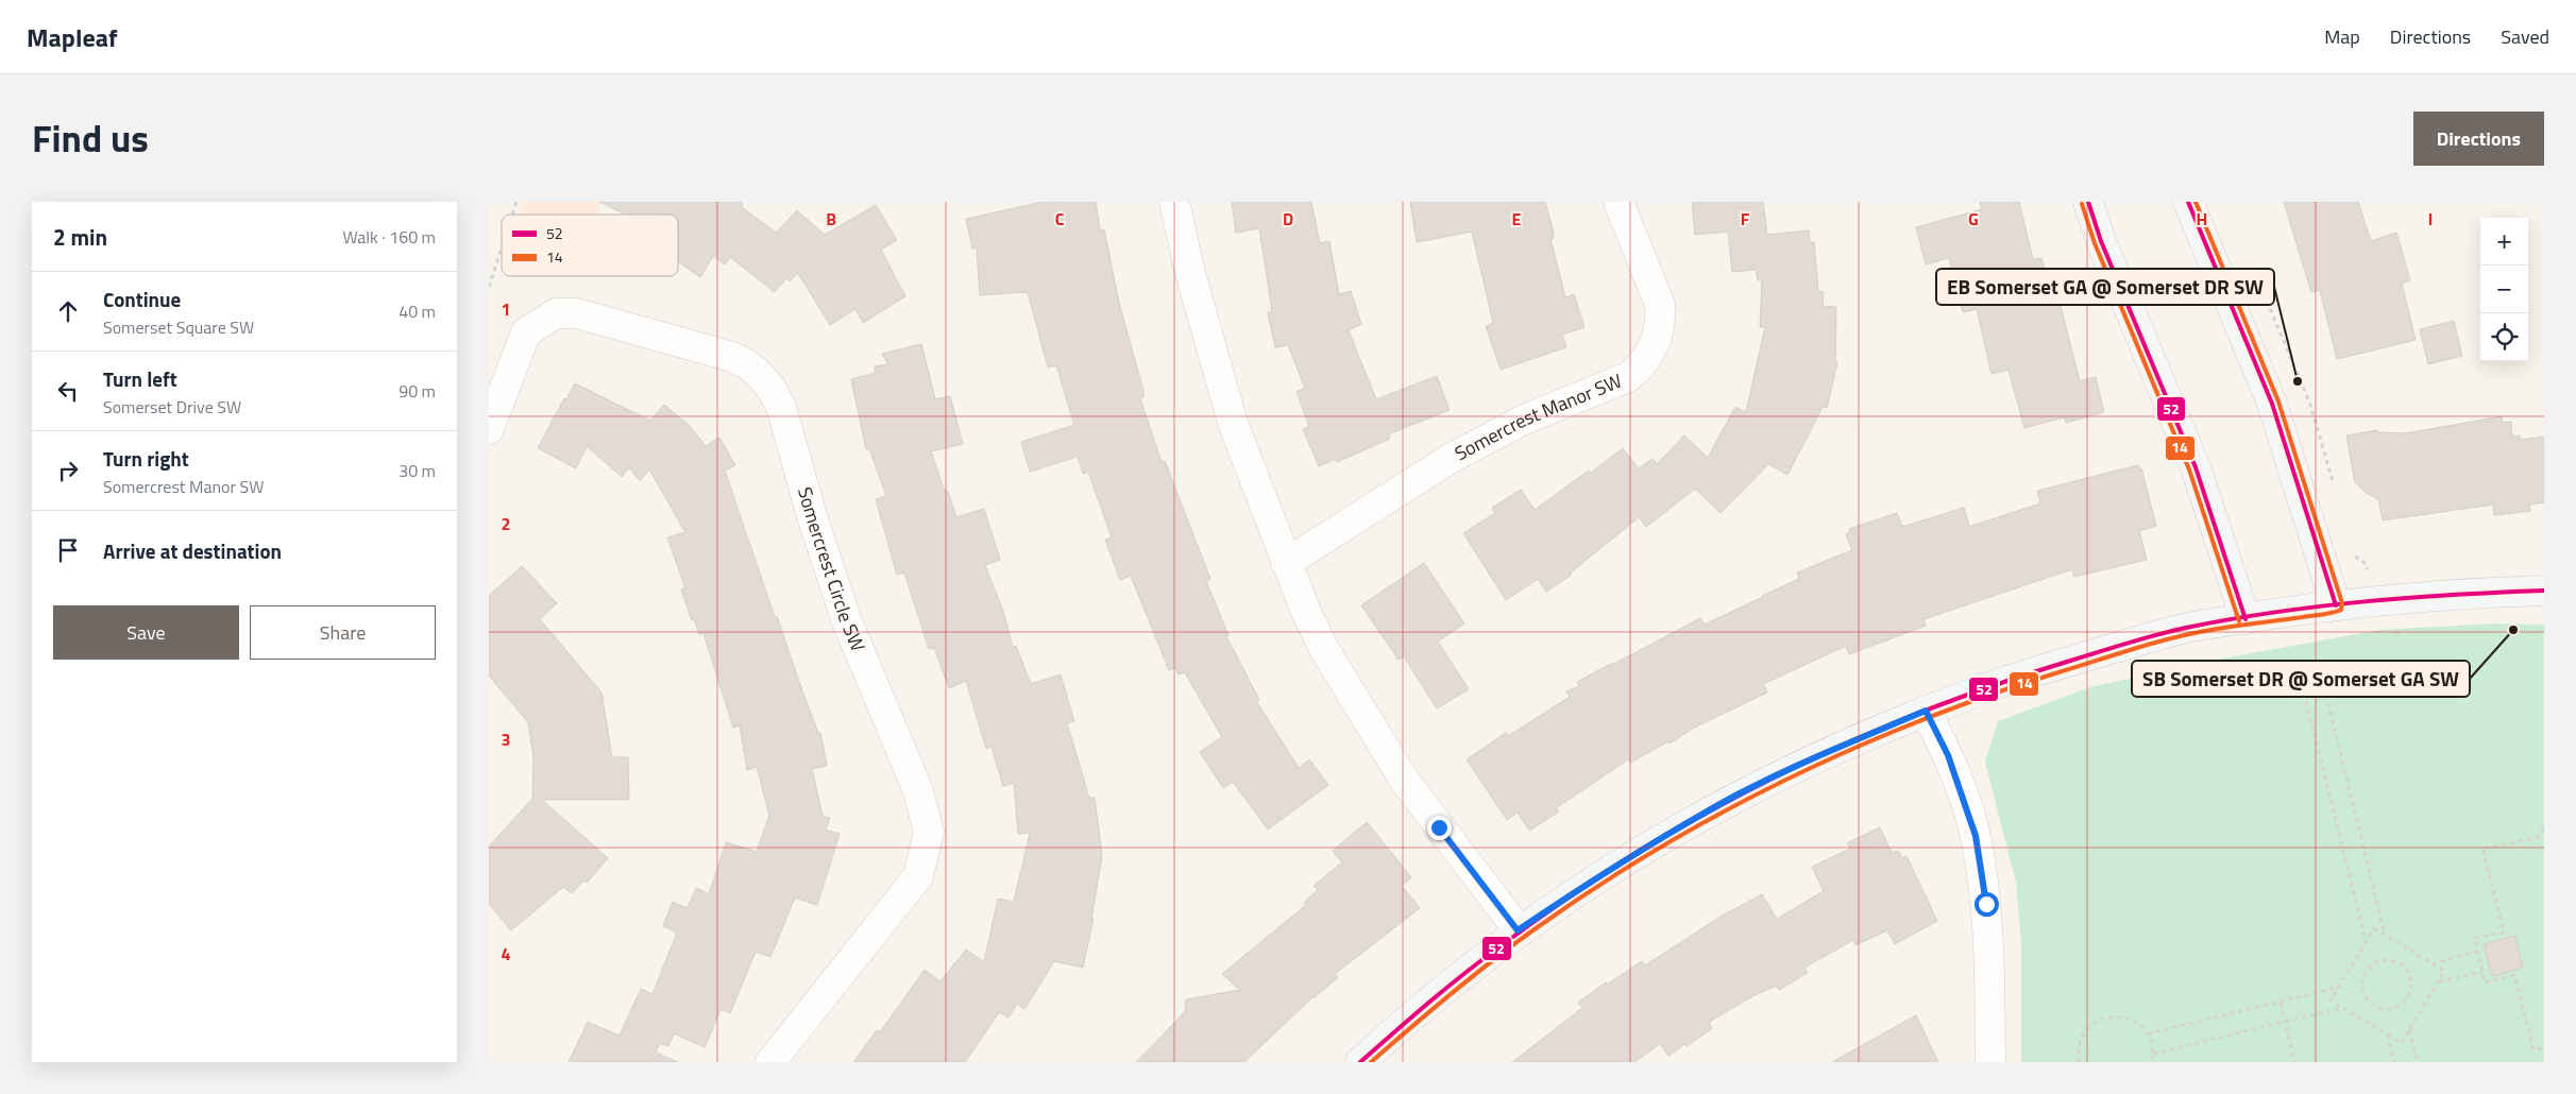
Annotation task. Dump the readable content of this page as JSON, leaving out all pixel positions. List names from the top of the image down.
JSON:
{
  "streets": {
    "street": ["Somercrest Manor SW", "Somercrest Circle SW"]
  },
  "places": ["EB Somerset GA @ Somerset DR SW", "SB Somerset DR @ Somerset GA SW"],
  "lines": ["transit line 52", "transit line 14"],
  "legend": ["52", "14"],
  "page": {
    "header": "Mapleaf",
    "nav": ["Map", "Directions", "Saved"],
    "title": "Find us",
    "buttons": [
      "Directions",
      ["Save", "Share"]
    ],
    "heading": ["2 min", "Walk · 160 m"],
    "map_buttons": ["+", "−"],
    "list": [
      ["Continue", "Somerset Square SW", "40 m"],
      ["Turn left", "Somerset Drive SW", "90 m"],
      ["Turn right", "Somercrest Manor SW", "30 m"],
      "Arrive at destination"
    ]
  },
  "grid": {
    "columns": [
      "B",
      "C",
      "D",
      "E",
      "F",
      "G",
      "H",
      "I"
    ],
    "rows": [
      "1",
      "2",
      "3",
      "4"
    ]
  }
}
